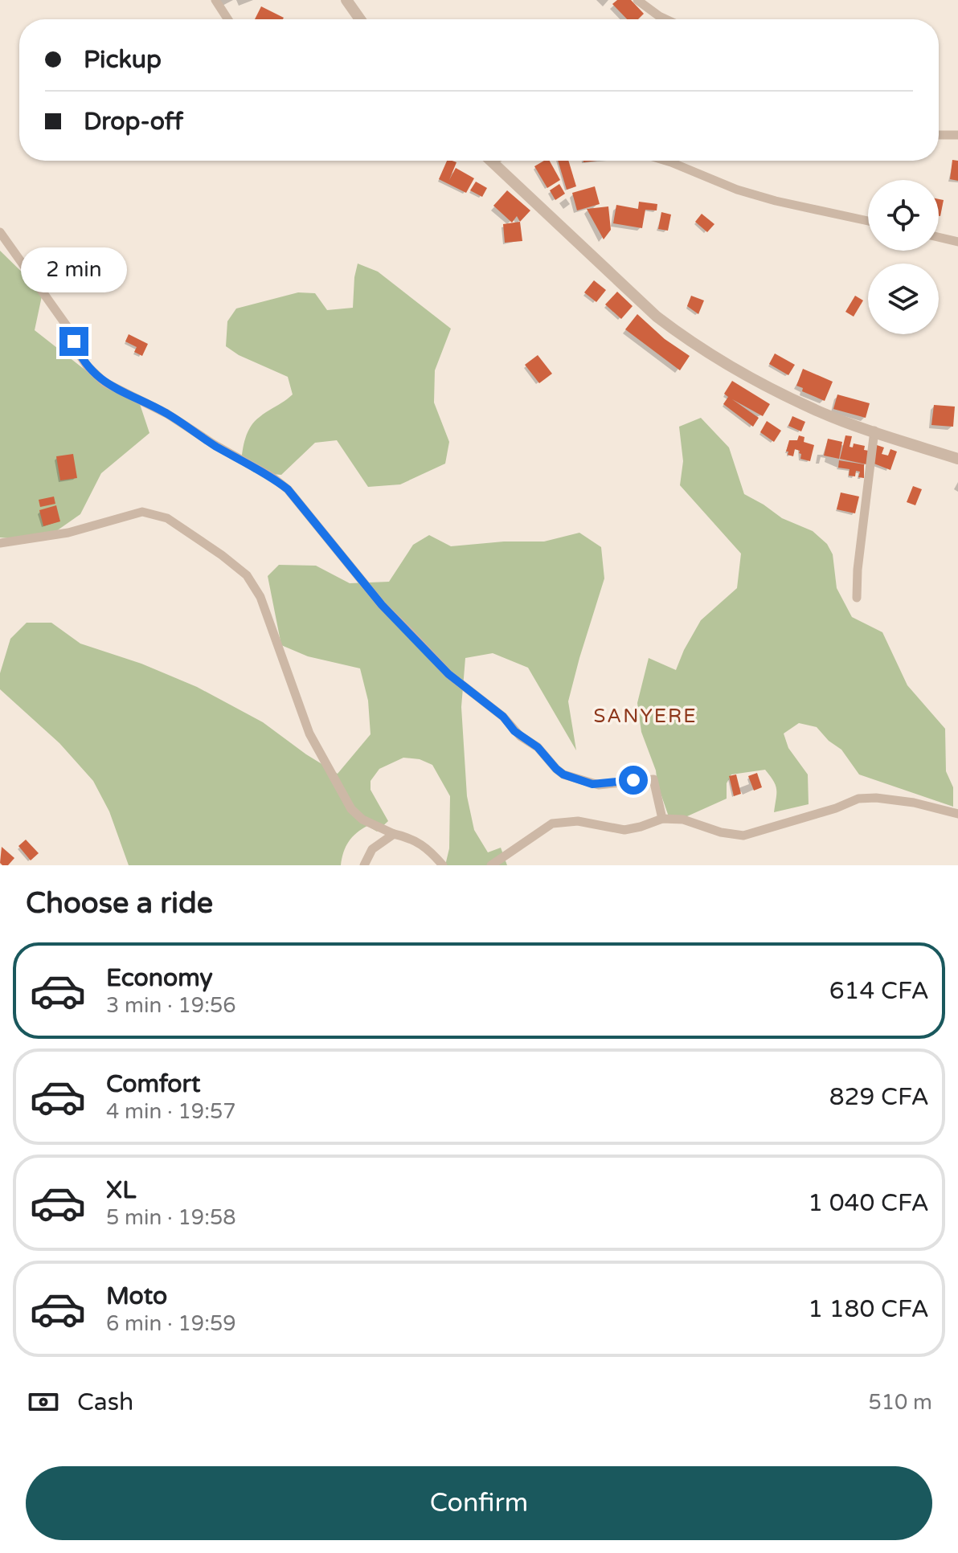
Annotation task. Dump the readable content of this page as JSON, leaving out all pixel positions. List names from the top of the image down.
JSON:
{
  "districts": ["SANYERE"],
  "page": {
    "banner": ["Pickup", "Drop-off"],
    "bubble": "2 min",
    "heading": "Choose a ride",
    "list": [
      {
        "name": "Economy",
        "note": "3 min · 19:56",
        "value": "614 CFA"
      },
      {
        "name": "Comfort",
        "note": "4 min · 19:57",
        "value": "829 CFA"
      },
      {
        "name": "XL",
        "note": "5 min · 19:58",
        "value": "1 040 CFA"
      },
      {
        "name": "Moto",
        "note": "6 min · 19:59",
        "value": "1 180 CFA"
      }
    ],
    "pay": ["Cash", "510 m"],
    "buttons": "Confirm"
  }
}
